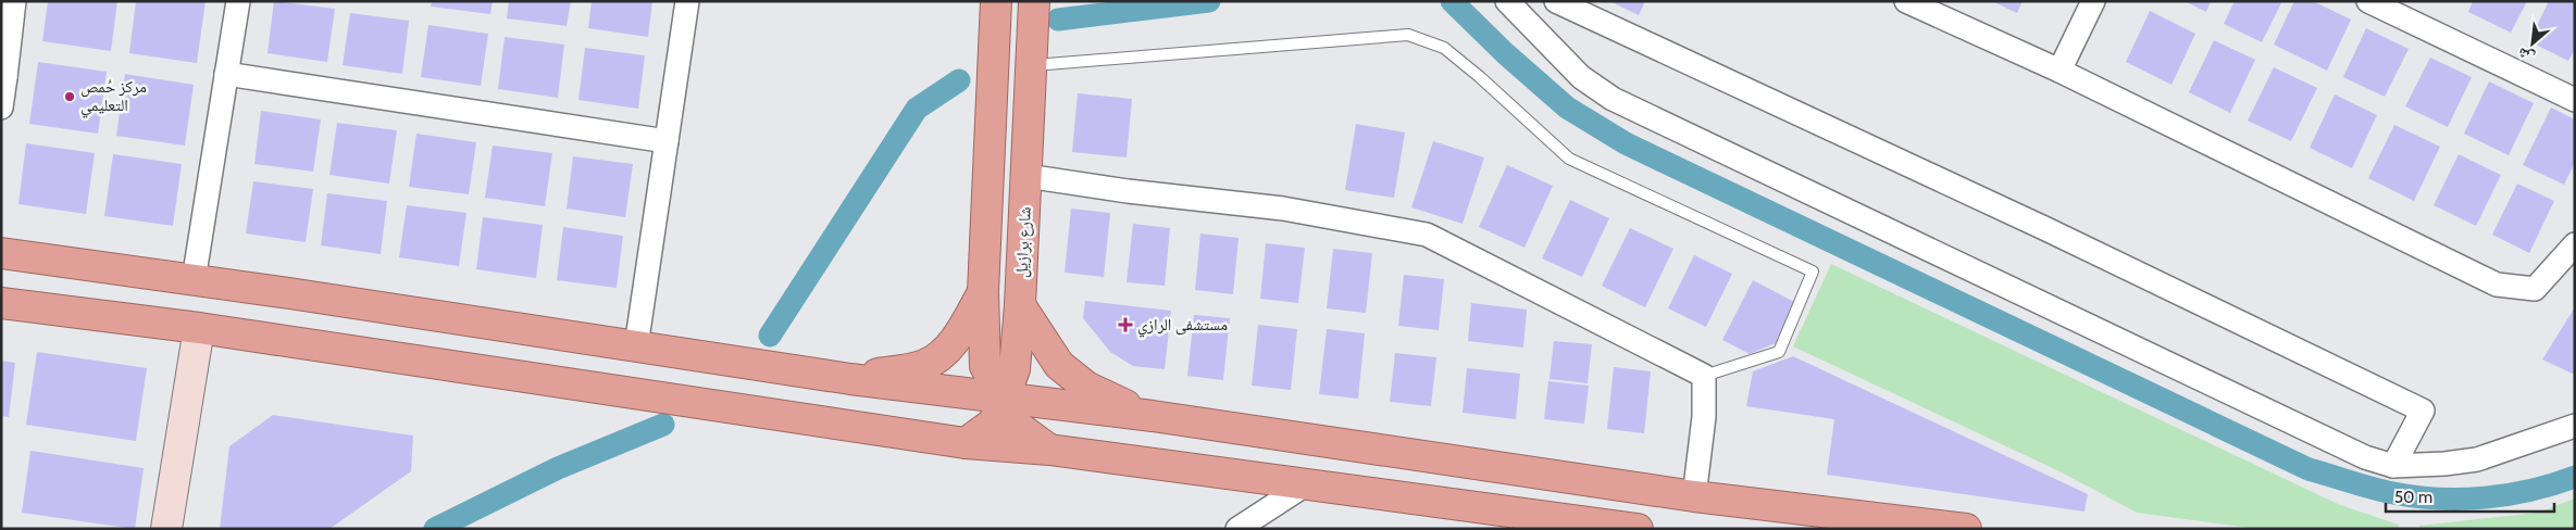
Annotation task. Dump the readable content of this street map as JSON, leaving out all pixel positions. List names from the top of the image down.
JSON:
{
  "streets": {
    "highway": ["شارع برازيل"]
  },
  "places": {
    "other": ["مركز حُمص التعليمي"],
    "health": ["مستشفى الرازي"]
  },
  "scale_bar": "50 m",
  "north": "bottom left"
}
